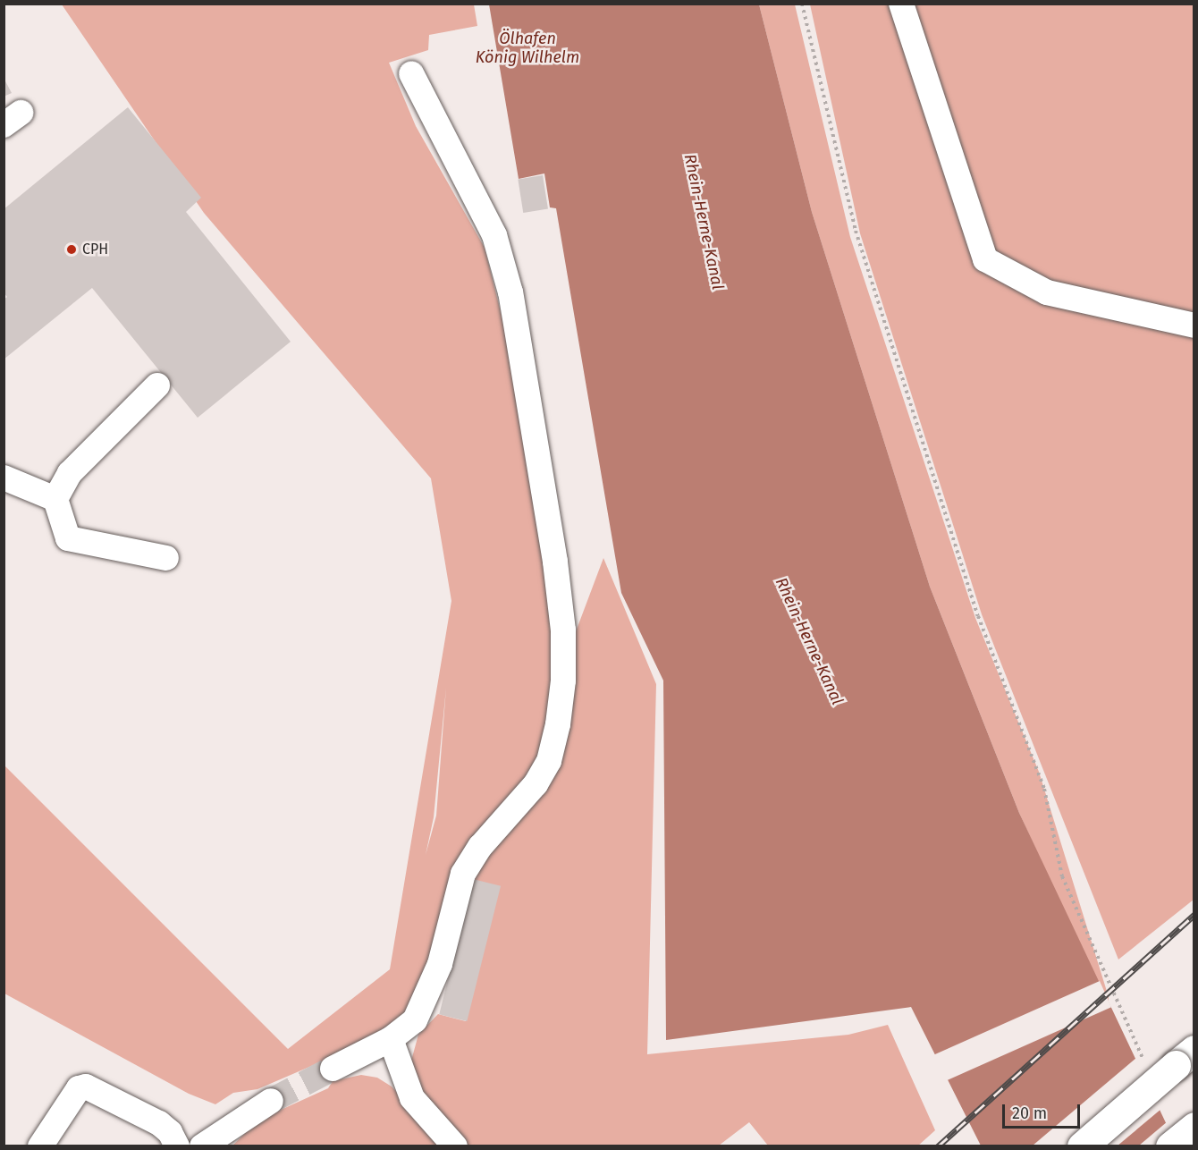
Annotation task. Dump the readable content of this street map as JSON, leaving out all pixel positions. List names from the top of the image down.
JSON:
{
  "water": ["Ölhafen König Wilhelm", "Rhein-Herne-Kanal"],
  "places": ["CPH"],
  "scale_bar": "20 m"
}
